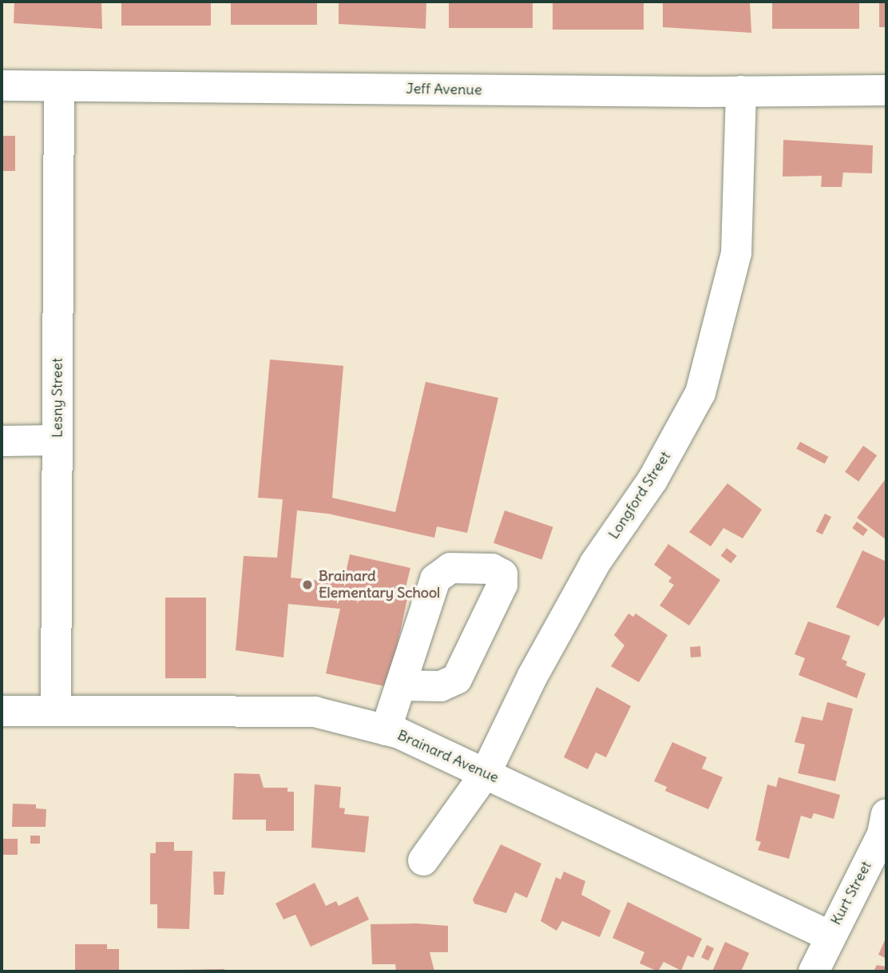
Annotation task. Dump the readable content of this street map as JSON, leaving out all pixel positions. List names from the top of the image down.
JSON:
{
  "streets": {
    "street": [
      "Jeff Avenue",
      "Lesny Street",
      "Longford Street",
      "Brainard Avenue",
      "Kurt Street"
    ]
  },
  "crossings": [
    ["Jeff Avenue", "Lesny Street"],
    ["Jeff Avenue", "Longford Street"],
    ["Lesny Street", "Brainard Avenue"],
    ["Longford Street", "Brainard Avenue"],
    ["Brainard Avenue", "Kurt Street"]
  ],
  "places": ["Brainard Elementary School"]
}
